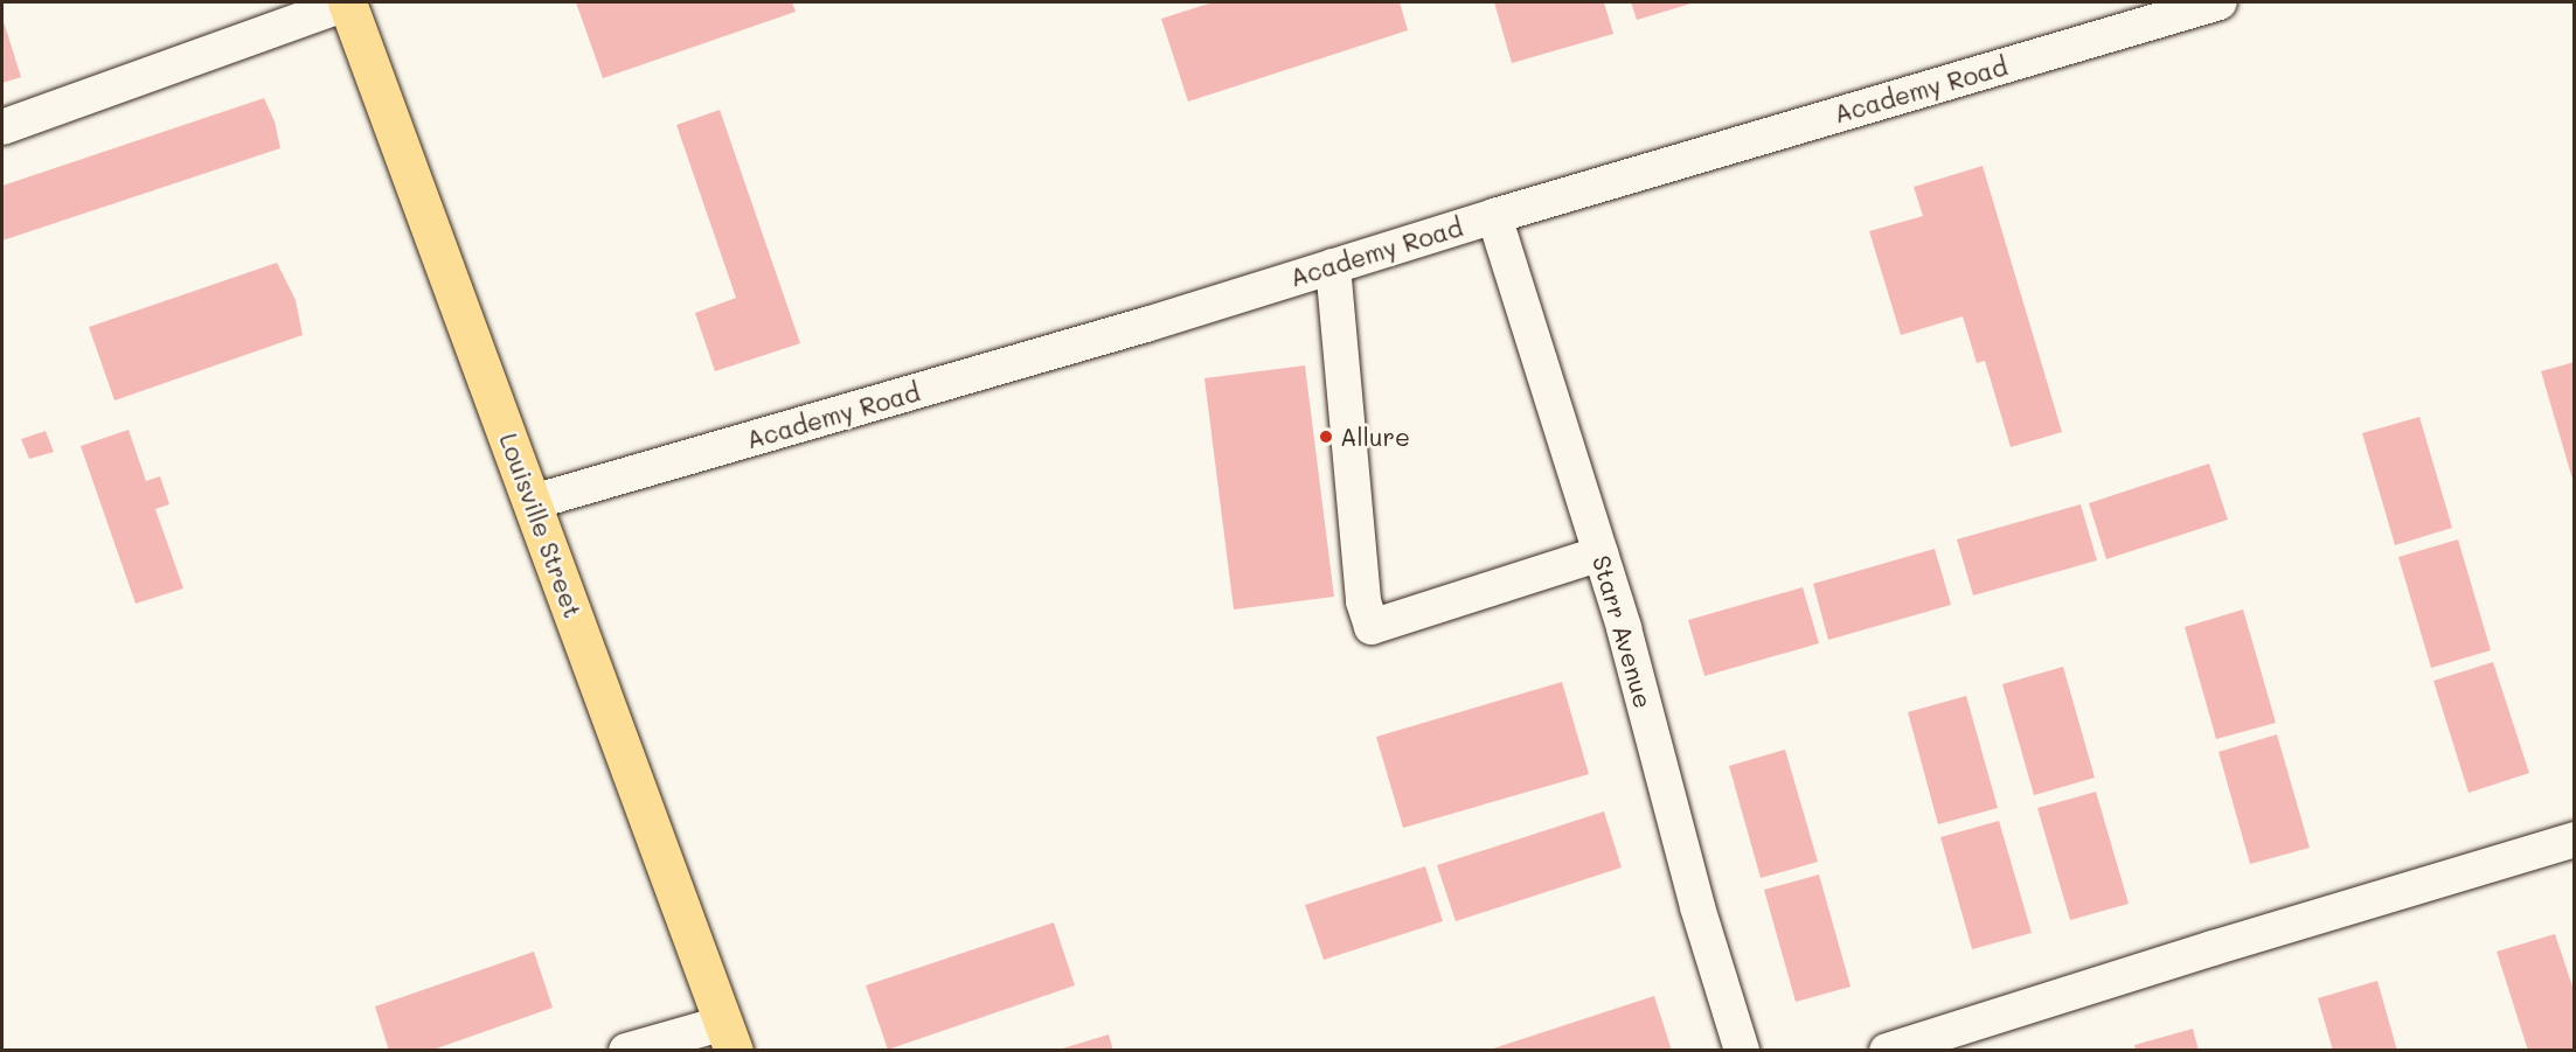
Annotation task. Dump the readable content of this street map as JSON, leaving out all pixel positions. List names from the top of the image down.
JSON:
{
  "streets": {
    "main road": ["Louisville Street"],
    "street": ["Academy Road", "Starr Avenue"]
  },
  "crossings": [
    ["Academy Road", "Louisville Street"],
    ["Academy Road", "Starr Avenue"]
  ],
  "places": ["Allure"]
}
